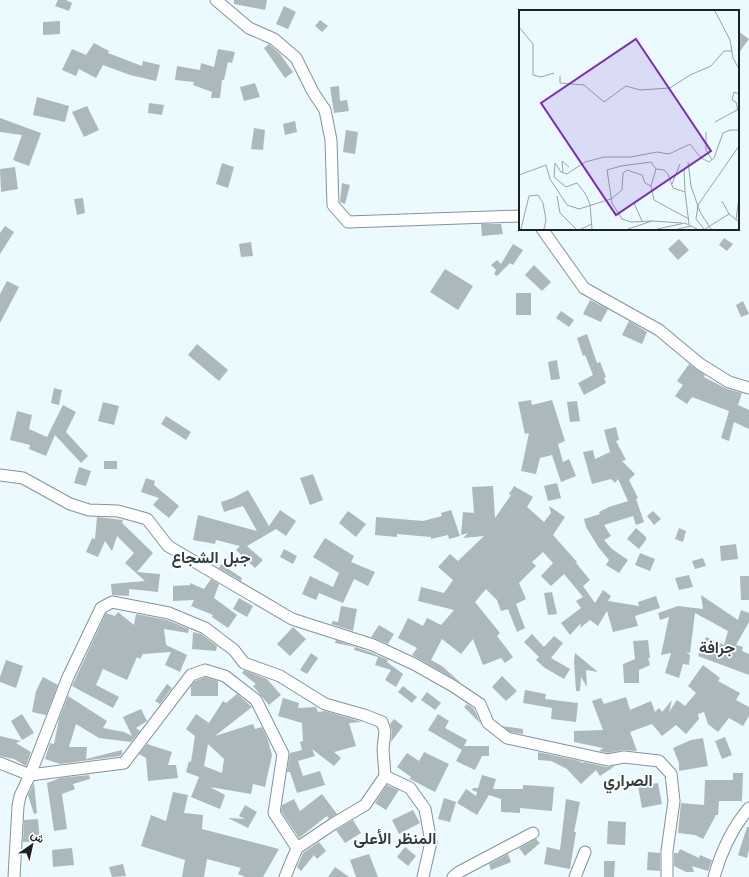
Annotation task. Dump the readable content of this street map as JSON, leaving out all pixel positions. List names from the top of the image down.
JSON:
{
  "districts": [
    "جبل الشجاع",
    "جرافة",
    "الصراري",
    "المنظر الأعلى"
  ],
  "north": "top right"
}
